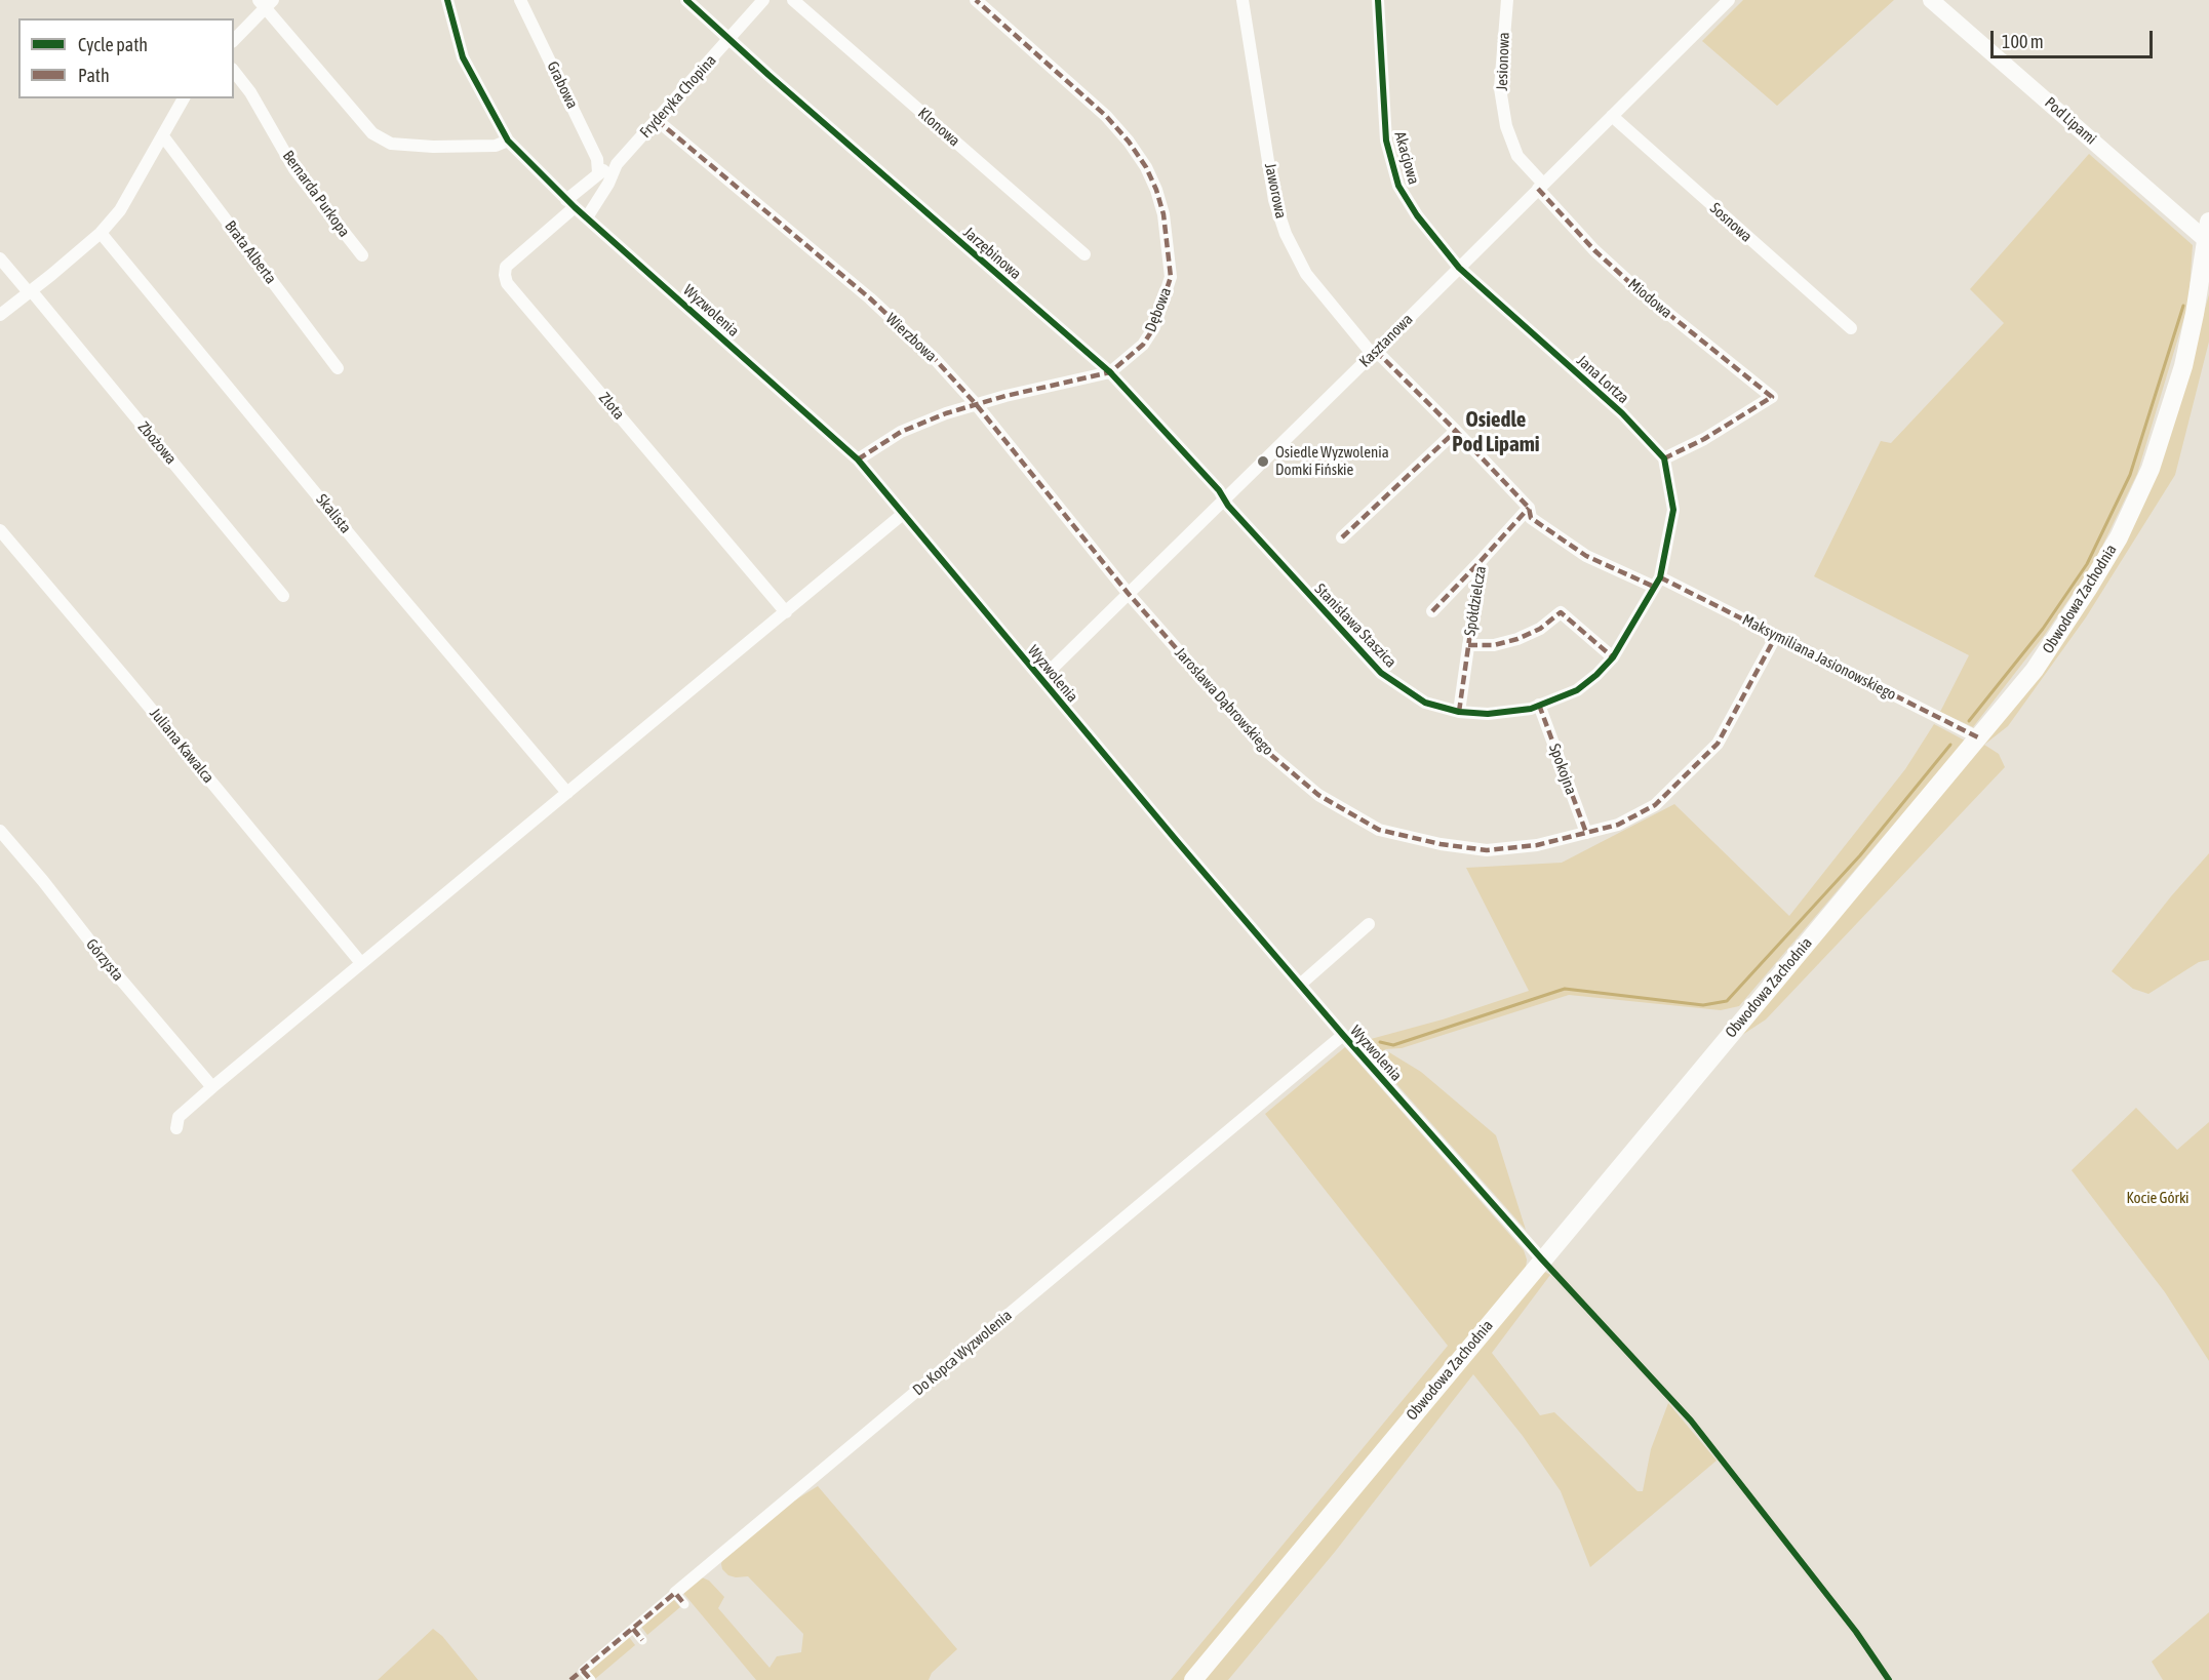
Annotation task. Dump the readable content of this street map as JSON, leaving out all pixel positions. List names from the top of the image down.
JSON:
{
  "streets": {
    "main road": ["Obwodowa Zachodnia"],
    "street": [
      "Jesionowa",
      "Grabowa",
      "Fryderyka Chopina",
      "Pod Lipami",
      "Klonowa",
      "Akacjowa",
      "Jaworowa",
      "Bernarda Purkopa",
      "Sosnowa",
      "Brata Alberta",
      "Jarzębinowa",
      "Miodowa",
      "Dębowa",
      "Wyzwolenia",
      "Wierzbowa",
      "Kasztanowa",
      "Jana Lortza",
      "Złota",
      "Zbożowa",
      "Skalista",
      "Spółdzielcza",
      "Stanisława Staszica",
      "Maksymiliana Jasionowskiego",
      "Jarosława Dąbrowskiego",
      "Juliana Kawalca",
      "Spokojna",
      "Górzysta",
      "Do Kopca Wyzwolenia"
    ]
  },
  "crossings": [
    ["Jesionowa", "Miodowa"],
    ["Jesionowa", "Kasztanowa"],
    ["Grabowa", "Fryderyka Chopina"],
    ["Fryderyka Chopina", "Jarzębinowa"],
    ["Fryderyka Chopina", "Wyzwolenia"],
    ["Fryderyka Chopina", "Wierzbowa"],
    ["Fryderyka Chopina", "Złota"],
    ["Pod Lipami", "Obwodowa Zachodnia"],
    ["Akacjowa", "Kasztanowa"],
    ["Akacjowa", "Jana Lortza"],
    ["Jaworowa", "Kasztanowa"],
    ["Sosnowa", "Kasztanowa"],
    ["Jarzębinowa", "Dębowa"],
    ["Jarzębinowa", "Kasztanowa"],
    ["Jarzębinowa", "Stanisława Staszica"],
    ["Miodowa", "Kasztanowa"],
    ["Miodowa", "Jana Lortza"],
    ["Dębowa", "Wyzwolenia"],
    ["Dębowa", "Wierzbowa"],
    ["Wyzwolenia", "Kasztanowa"],
    ["Wyzwolenia", "Złota"],
    ["Wyzwolenia", "Obwodowa Zachodnia"],
    ["Wyzwolenia", "Do Kopca Wyzwolenia"],
    ["Wierzbowa", "Kasztanowa"],
    ["Wierzbowa", "Jarosława Dąbrowskiego"],
    ["Kasztanowa", "Jana Lortza"],
    ["Kasztanowa", "Stanisława Staszica"],
    ["Kasztanowa", "Jarosława Dąbrowskiego"],
    ["Obwodowa Zachodnia", "Maksymiliana Jasionowskiego"],
    ["Spółdzielcza", "Stanisława Staszica"],
    ["Stanisława Staszica", "Maksymiliana Jasionowskiego"],
    ["Stanisława Staszica", "Spokojna"],
    ["Maksymiliana Jasionowskiego", "Jarosława Dąbrowskiego"],
    ["Jarosława Dąbrowskiego", "Spokojna"]
  ],
  "districts": ["Osiedle Pod Lipami"],
  "parks": ["Kocie Górki"],
  "places": ["Osiedle Wyzwolenia Domki Fińskie"],
  "legend": ["Cycle path", "Path"],
  "scale_bar": "100 m"
}
